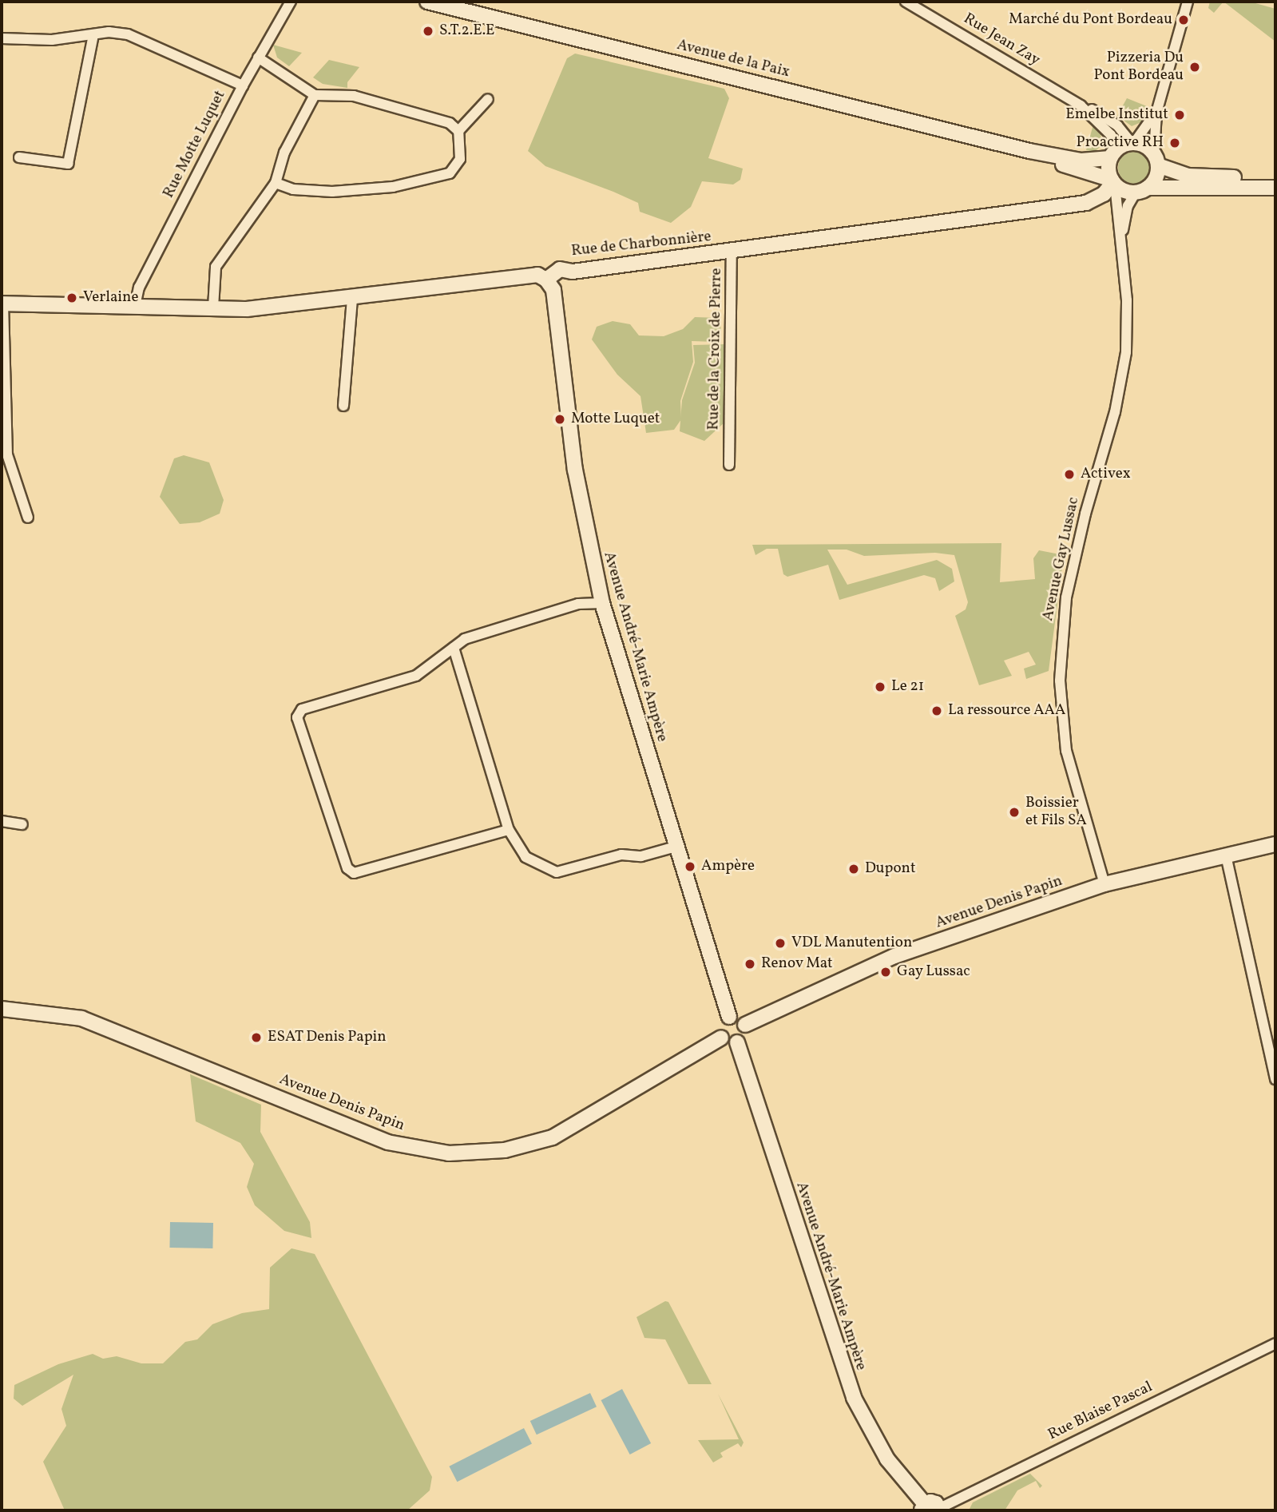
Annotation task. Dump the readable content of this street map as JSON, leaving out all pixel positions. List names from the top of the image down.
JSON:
{
  "streets": {
    "main road": [
      "Avenue de la Paix",
      "Rue de Charbonnière",
      "Avenue André-Marie Ampère",
      "Avenue Denis Papin"
    ],
    "street": [
      "Rue Jean Zay",
      "Rue Motte Luquet",
      "Rue de la Croix de Pierre",
      "Avenue Gay Lussac",
      "Rue Blaise Pascal"
    ]
  },
  "crossings": [
    ["Rue Jean Zay", "Avenue de la Paix"],
    ["Rue Jean Zay", "Rue de Charbonnière"],
    ["Rue Jean Zay", "Avenue Gay Lussac"],
    ["Avenue de la Paix", "Rue de Charbonnière"],
    ["Avenue de la Paix", "Avenue Gay Lussac"],
    ["Rue Motte Luquet", "Rue de Charbonnière"],
    ["Rue de Charbonnière", "Rue de la Croix de Pierre"],
    ["Rue de Charbonnière", "Avenue Gay Lussac"],
    ["Rue de Charbonnière", "Avenue André-Marie Ampère"],
    ["Avenue Gay Lussac", "Avenue Denis Papin"],
    ["Avenue André-Marie Ampère", "Avenue Denis Papin"],
    ["Avenue André-Marie Ampère", "Rue Blaise Pascal"]
  ],
  "places": [
    "Marché du Pont Bordeau",
    "S.T.2.E.E",
    "Pizzeria Du Pont Bordeau",
    "Emelbe Institut",
    "Proactive RH",
    "Verlaine",
    "Motte Luquet",
    "Activex",
    "Le 21",
    "La ressource AAA",
    "Boissier et Fils SA",
    "Ampère",
    "Dupont",
    "VDL Manutention",
    "Renov Mat",
    "Gay Lussac",
    "ESAT Denis Papin"
  ]
}
